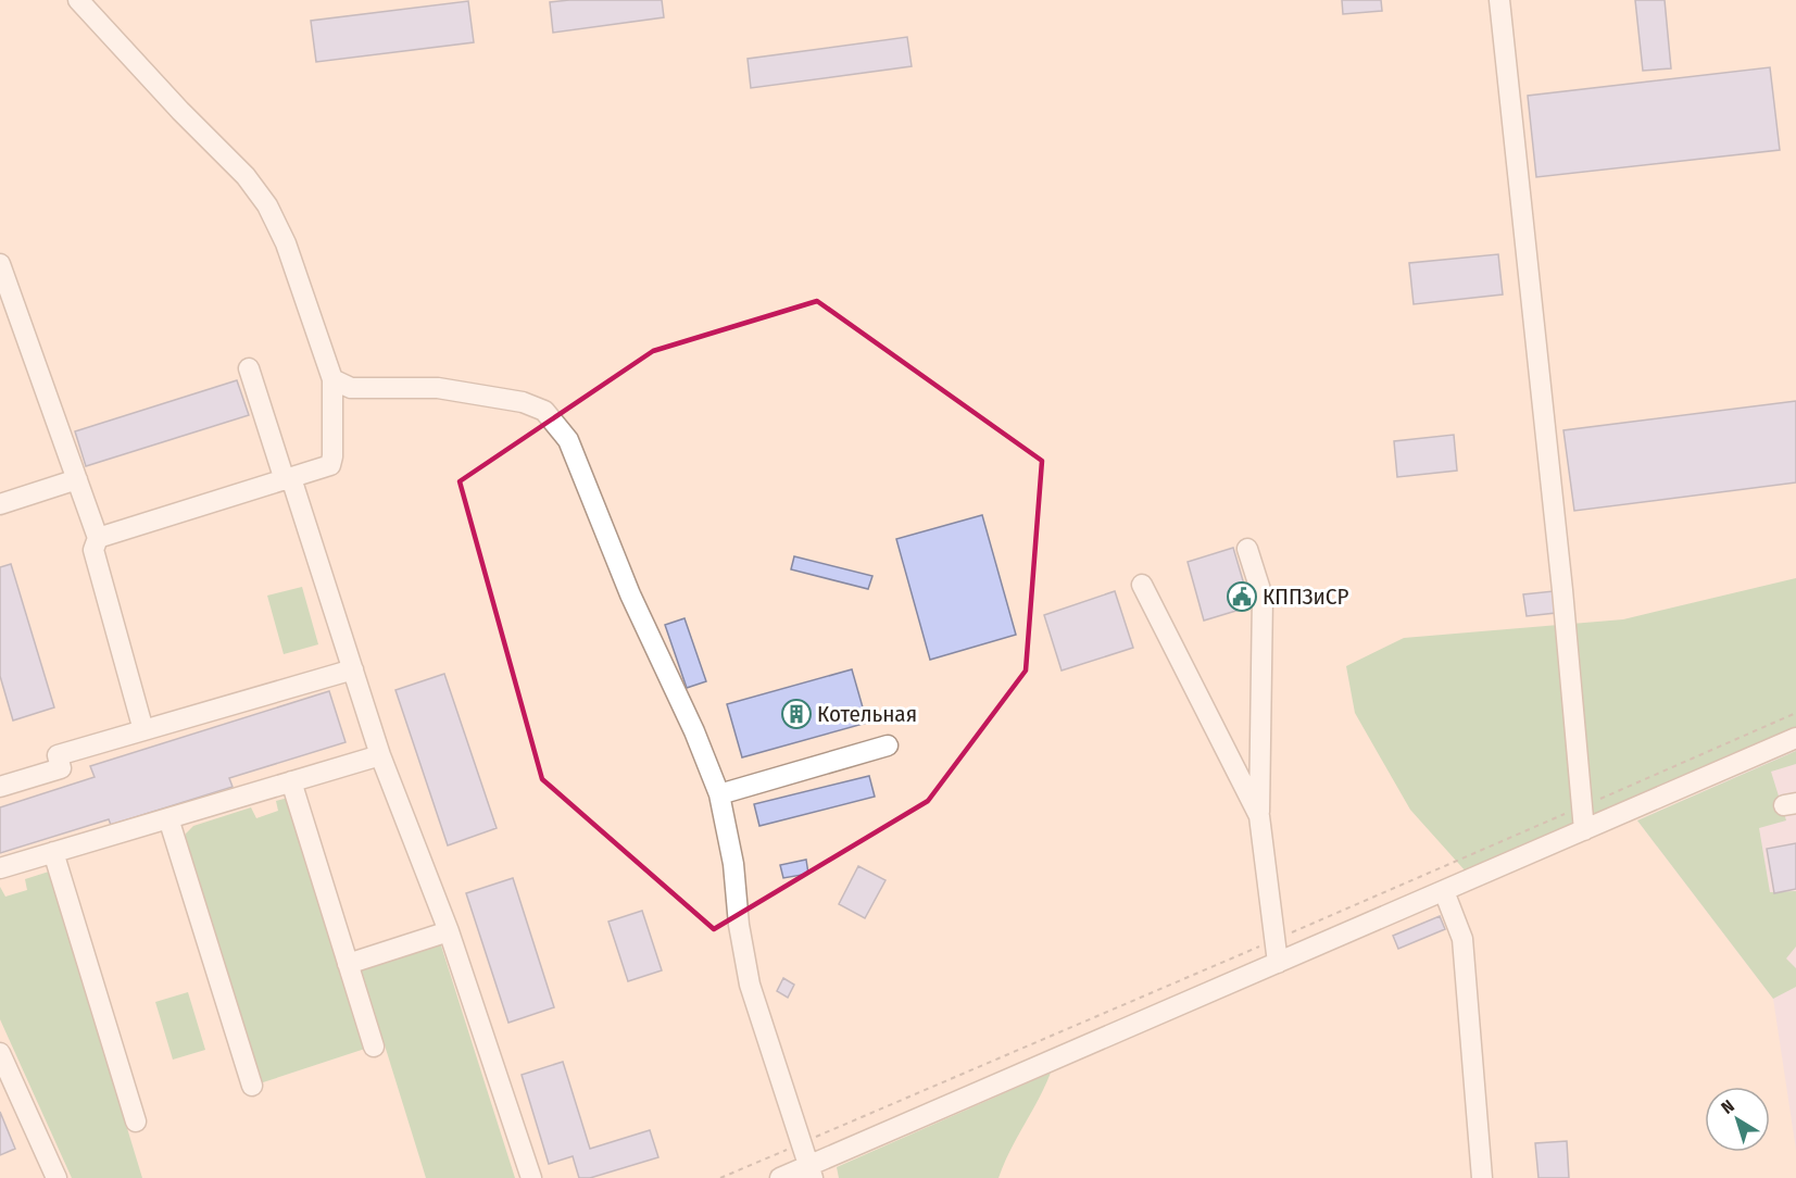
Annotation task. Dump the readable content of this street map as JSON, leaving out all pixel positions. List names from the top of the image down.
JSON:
{
  "places": {
    "public building": ["КППЗиСР"],
    "building": ["Котельная"]
  },
  "north": "top left"
}
